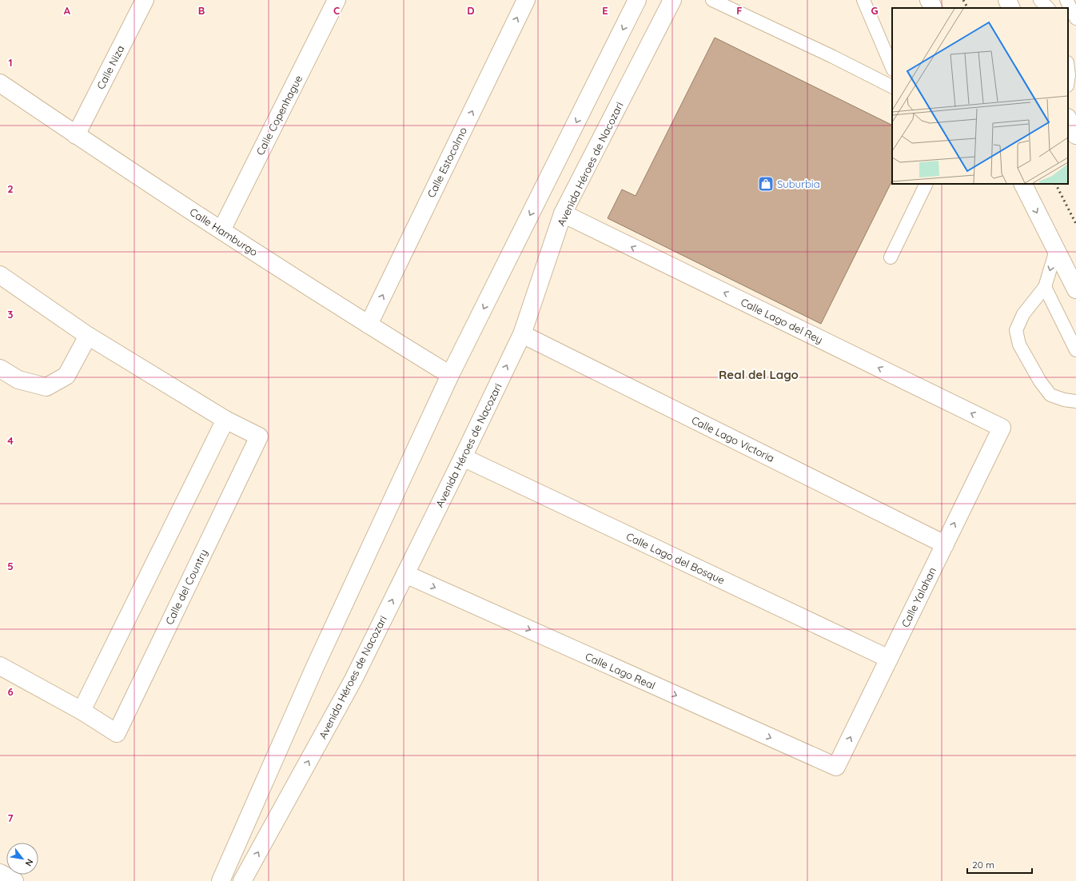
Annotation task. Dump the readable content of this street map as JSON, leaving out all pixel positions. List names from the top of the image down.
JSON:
{
  "streets": {
    "street": [
      "Calle Niza",
      "Calle Copenhague",
      "Calle Estocolmo",
      "Avenida Héroes de Nacozari",
      "Calle Hamburgo",
      "Calle Lago del Rey",
      "Calle Lago Victoria",
      "Calle Lago del Bosque",
      "Calle del Country",
      "Calle Yalahan",
      "Calle Lago Real"
    ]
  },
  "crossings": [
    ["Calle Niza", "Calle Hamburgo"],
    ["Calle Copenhague", "Calle Hamburgo"],
    ["Calle Estocolmo", "Calle Hamburgo"],
    ["Avenida Héroes de Nacozari", "Calle Lago del Rey"],
    ["Avenida Héroes de Nacozari", "Calle Lago Victoria"],
    ["Avenida Héroes de Nacozari", "Calle Lago del Bosque"],
    ["Avenida Héroes de Nacozari", "Calle Lago Real"],
    ["Calle Lago del Rey", "Calle Yalahan"],
    ["Calle Lago Victoria", "Calle Yalahan"],
    ["Calle Lago del Bosque", "Calle Yalahan"],
    ["Calle Yalahan", "Calle Lago Real"]
  ],
  "one_way": ["Calle Lago del Rey", "Calle Yalahan", "Calle Lago Real"],
  "districts": ["Real del Lago"],
  "places": {
    "shop": ["Suburbia"]
  },
  "scale_bar": "20 m",
  "north": "bottom right",
  "grid": {
    "columns": [
      "A",
      "B",
      "C",
      "D",
      "E",
      "F",
      "G"
    ],
    "rows": [
      "1",
      "2",
      "3",
      "4",
      "5",
      "6",
      "7"
    ]
  }
}
